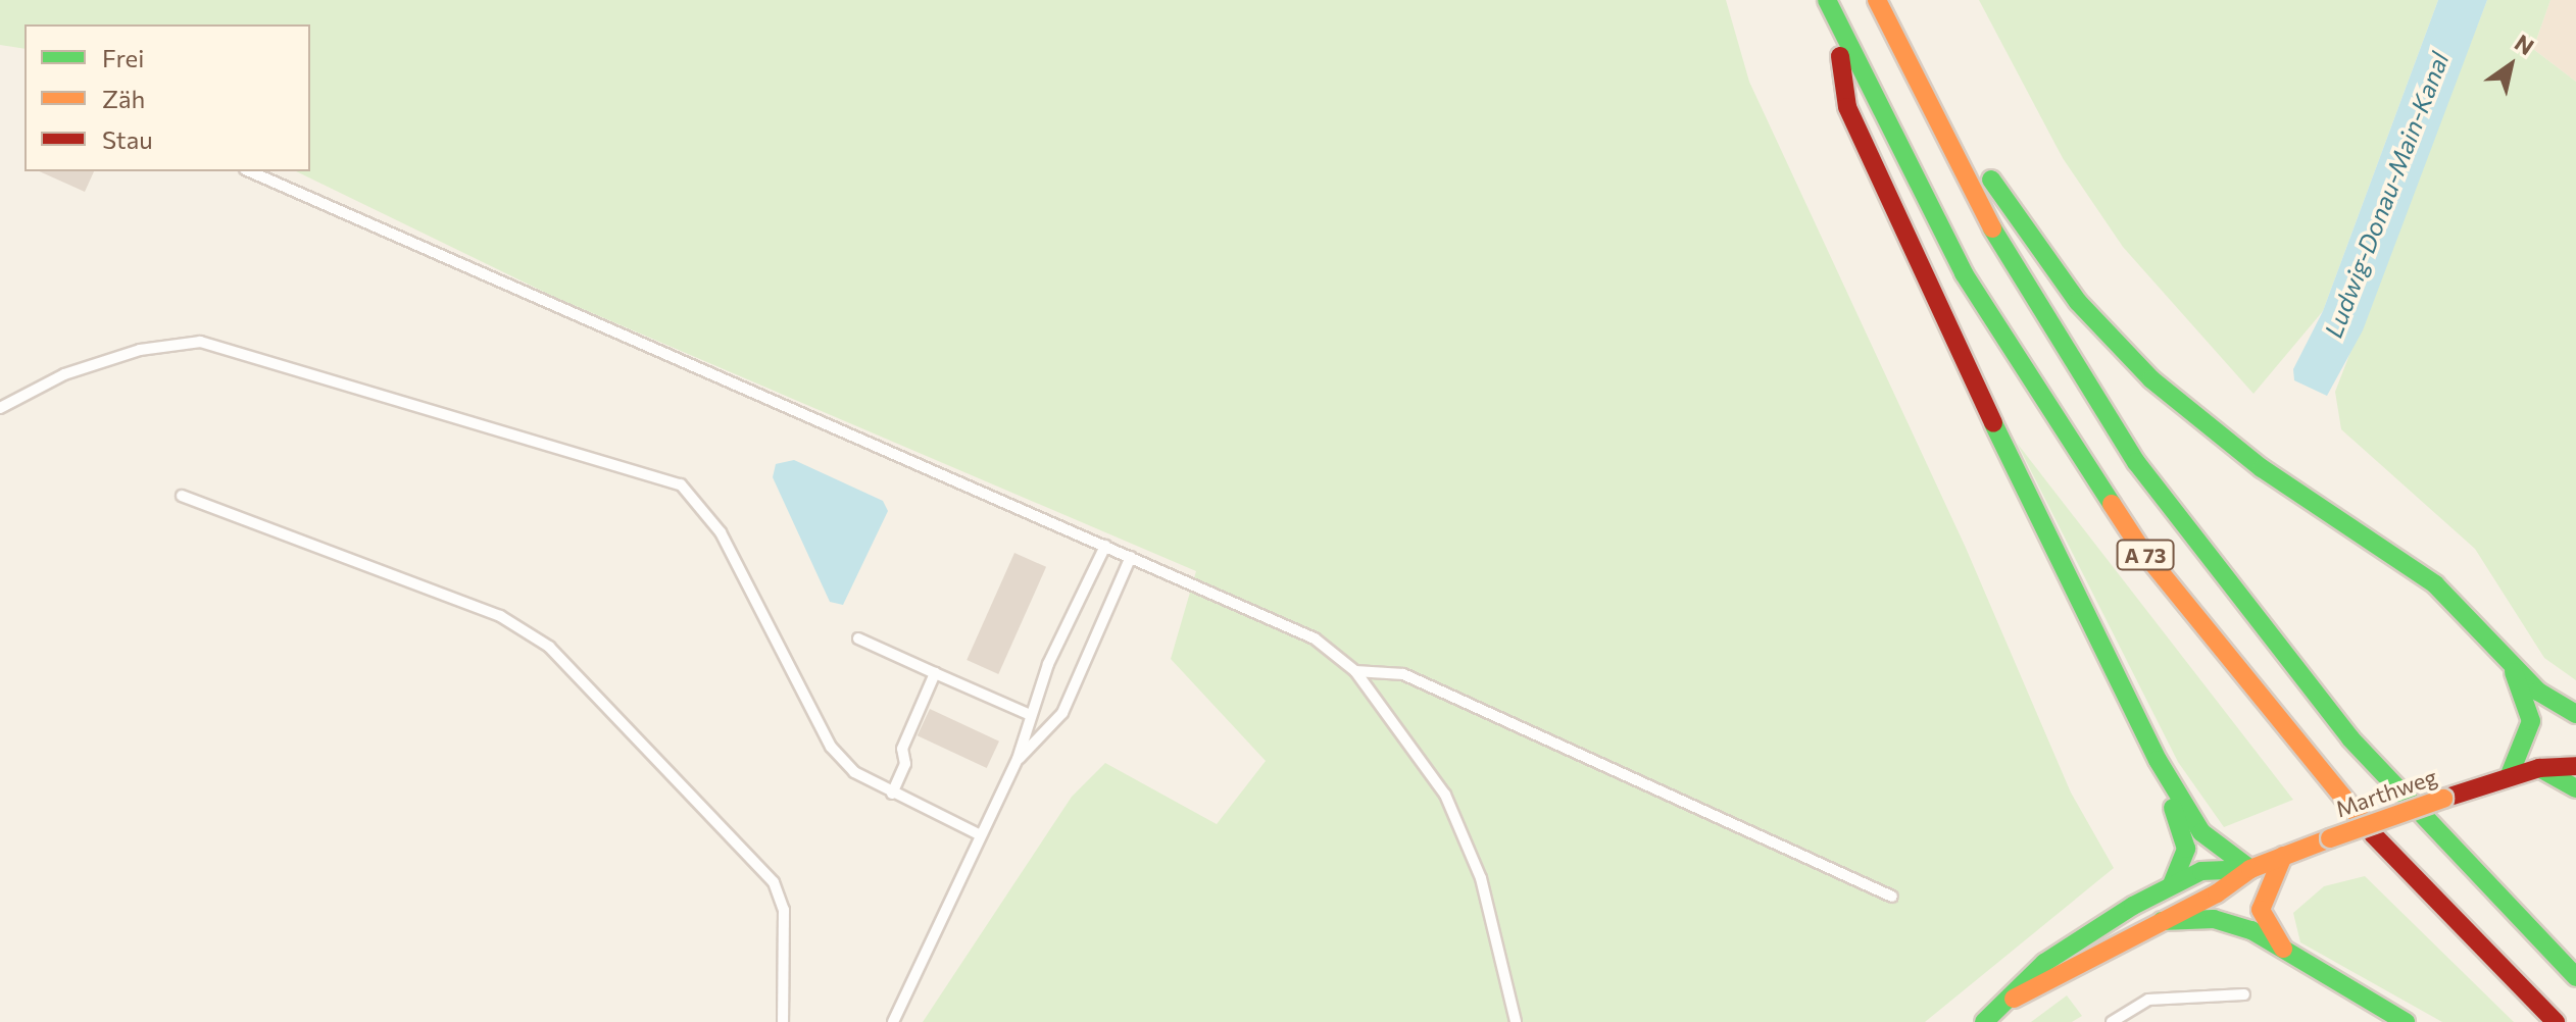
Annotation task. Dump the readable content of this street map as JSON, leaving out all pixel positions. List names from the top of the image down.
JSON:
{
  "streets": {
    "main road": ["A 73", "Marthweg"]
  },
  "crossings": [
    ["A 73", "Marthweg"]
  ],
  "water": ["Ludwig-Donau-Main-Kanal"],
  "legend": ["Frei", "Zäh", "Stau"],
  "north": "top right"
}
